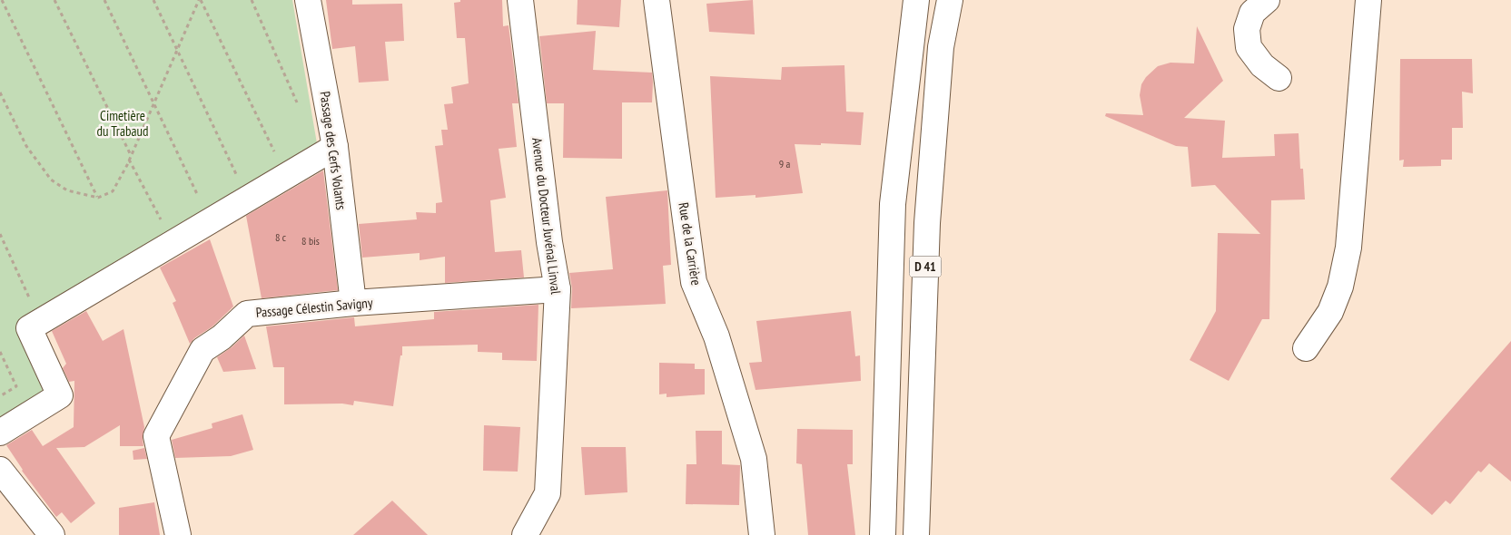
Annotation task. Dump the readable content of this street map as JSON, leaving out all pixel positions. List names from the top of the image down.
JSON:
{
  "streets": {
    "main road": [
      "Passage des Cerfs Volants",
      "Avenue du Docteur Juvénal Linval",
      "Rue de la Carrière",
      "D 41",
      "Passage Célestin Savigny"
    ]
  },
  "crossings": [
    ["Passage des Cerfs Volants", "Passage Célestin Savigny"],
    ["Avenue du Docteur Juvénal Linval", "Passage Célestin Savigny"]
  ],
  "parks": ["Cimetière du Trabaud"],
  "house_numbers": ["9 a", "8 c", "8 bis"]
}
